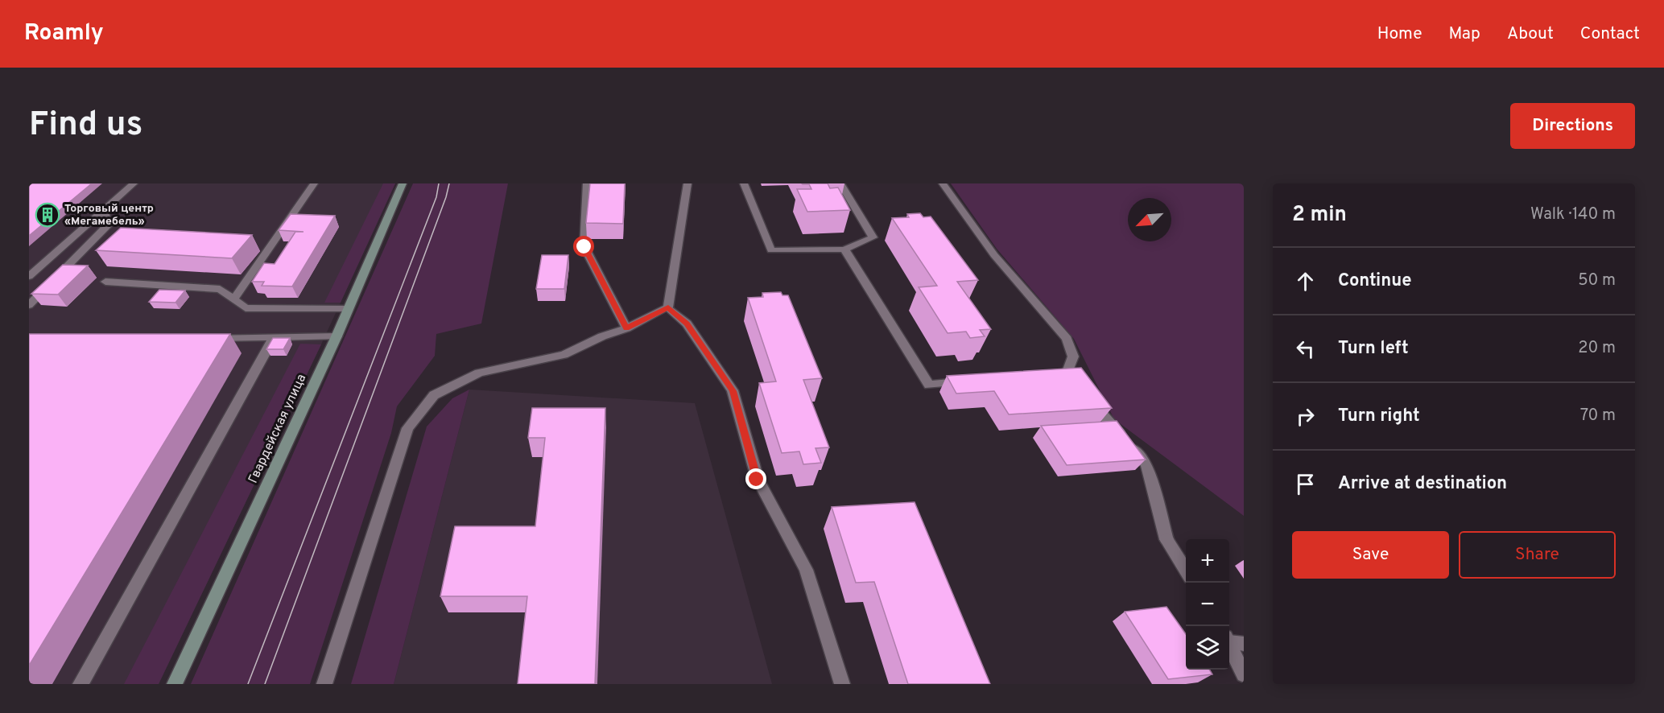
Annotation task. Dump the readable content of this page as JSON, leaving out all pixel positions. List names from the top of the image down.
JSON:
{
  "streets": {
    "street": ["Гвардейская улица"]
  },
  "places": {
    "building": ["Торговый центр «Мегамебель»"]
  },
  "north": "bottom left",
  "page": {
    "header": "Roamly",
    "nav": [
      "Home",
      "Map",
      "About",
      "Contact"
    ],
    "buttons": [
      "Directions",
      ["Save", "Share"]
    ],
    "title": "Find us",
    "heading": ["2 min", "Walk · 140 m"],
    "list": [
      ["Continue", "50 m"],
      ["Turn left", "20 m"],
      ["Turn right", "70 m"],
      "Arrive at destination"
    ],
    "map_buttons": ["+", "−"]
  }
}
